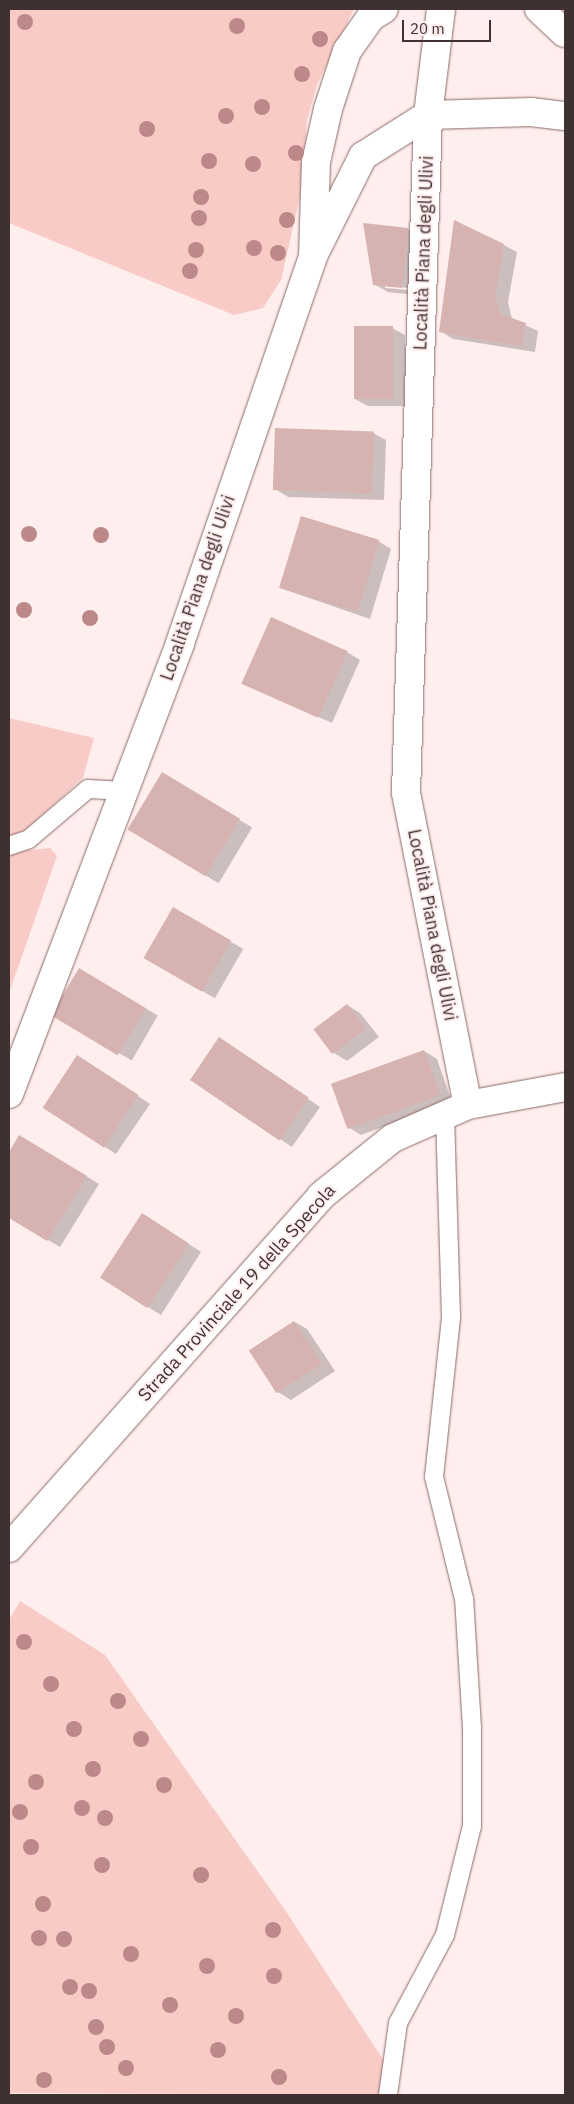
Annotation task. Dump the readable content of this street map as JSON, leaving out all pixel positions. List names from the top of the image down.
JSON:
{
  "streets": {
    "main road": ["Località Piana degli Ulivi", "Strada Provinciale 19 della Specola"]
  },
  "crossings": [
    ["Località Piana degli Ulivi", "Strada Provinciale 19 della Specola"]
  ],
  "scale_bar": "20 m"
}
